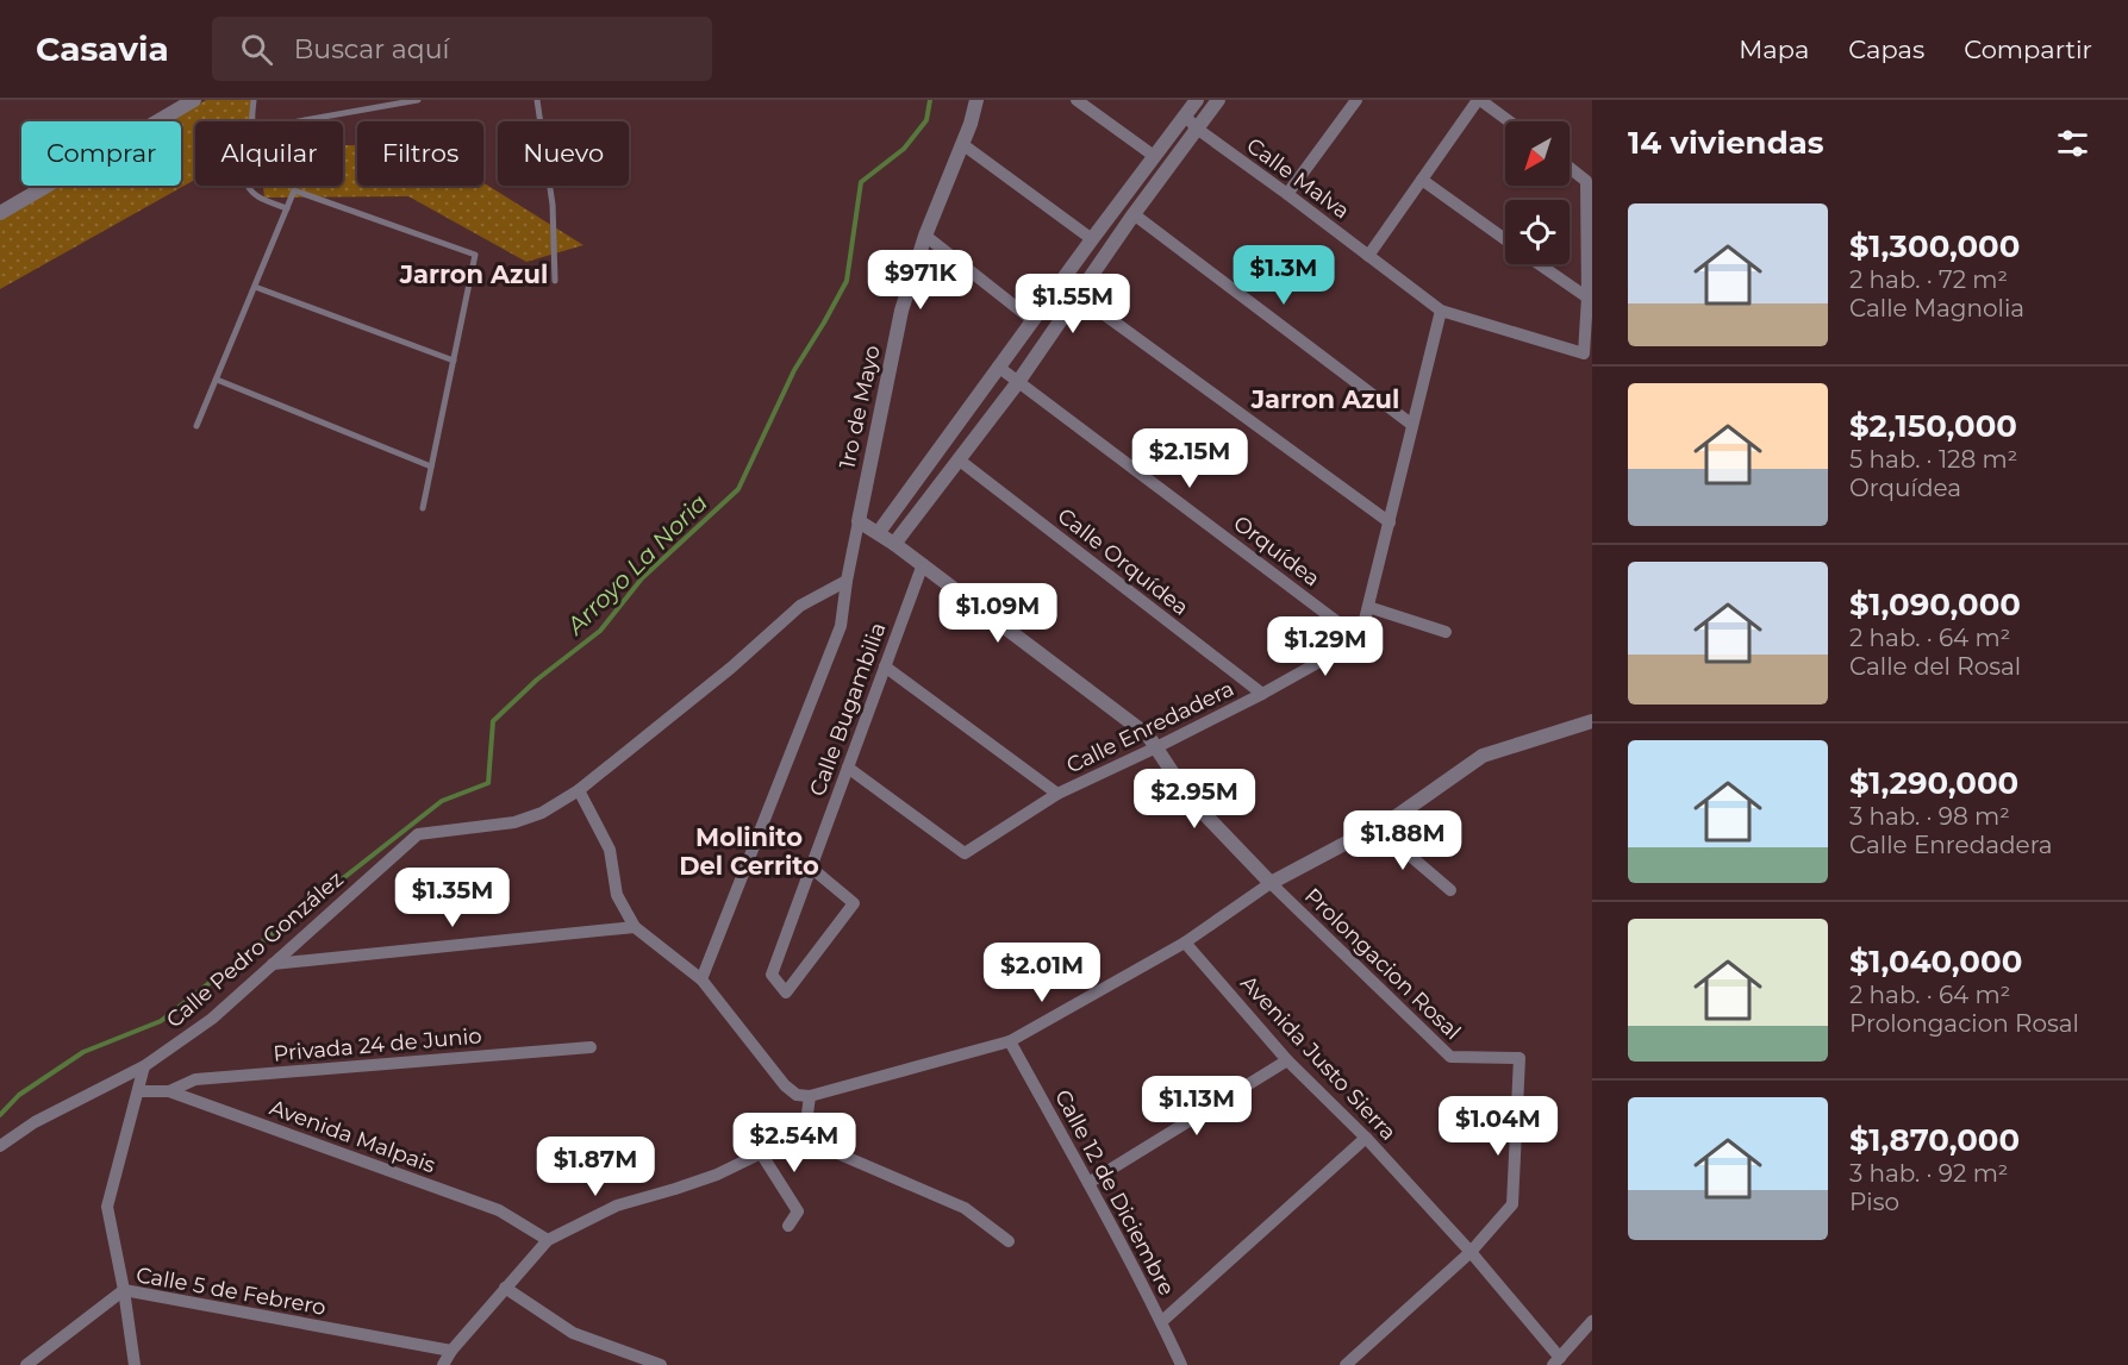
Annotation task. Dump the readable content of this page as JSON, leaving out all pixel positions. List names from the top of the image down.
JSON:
{
  "streets": {
    "street": [
      "Calle Malva",
      "1ro de Mayo",
      "Orquídea",
      "Calle Orquídea",
      "Calle Bugambilia",
      "Calle Enredadera",
      "Calle Pedro González",
      "Prolongacion Rosal",
      "Privada 24 de Junio",
      "Avenida Justo Sierra",
      "Avenida Malpais",
      "Calle 12 de Diciembre",
      "Calle 5 de Febrero"
    ]
  },
  "crossings": [
    ["Orquídea", "Calle Enredadera"],
    ["Calle Orquídea", "Calle Enredadera"],
    ["Calle Bugambilia", "Calle Enredadera"],
    ["Prolongacion Rosal", "Avenida Justo Sierra"],
    ["Privada 24 de Junio", "Avenida Malpais"]
  ],
  "districts": ["Jarron Azul", "Jarron Azul", "Molinito Del Cerrito"],
  "water": ["Arroyo La Noria"],
  "north": "bottom left",
  "page": {
    "header": "Casavia",
    "search": "Buscar aquí",
    "nav": ["Mapa", "Capas", "Compartir"],
    "heading": "14 viviendas",
    "chip": [
      "Comprar",
      "Alquilar",
      "Filtros",
      "Nuevo"
    ],
    "list": [
      {
        "name": "$1,300,000",
        "note": "2 hab. · 72 m² · Calle Magnolia"
      },
      {
        "name": "$2,150,000",
        "note": "5 hab. · 128 m² · Orquídea"
      },
      {
        "name": "$1,090,000",
        "note": "2 hab. · 64 m² · Calle del Rosal"
      },
      {
        "name": "$1,290,000",
        "note": "3 hab. · 98 m² · Calle Enredadera"
      },
      {
        "name": "$1,040,000",
        "note": "2 hab. · 64 m² · Prolongacion Rosal"
      },
      {
        "name": "$1,870,000",
        "note": "3 hab. · 92 m² · Piso"
      }
    ],
    "price": [
      "$1.3M",
      "$971K",
      "$1.55M",
      "$2.15M",
      "$1.09M",
      "$1.29M",
      "$2.95M",
      "$1.88M",
      "$1.35M",
      "$2.01M",
      "$1.13M",
      "$1.04M",
      "$2.54M",
      "$1.87M"
    ]
  }
}
